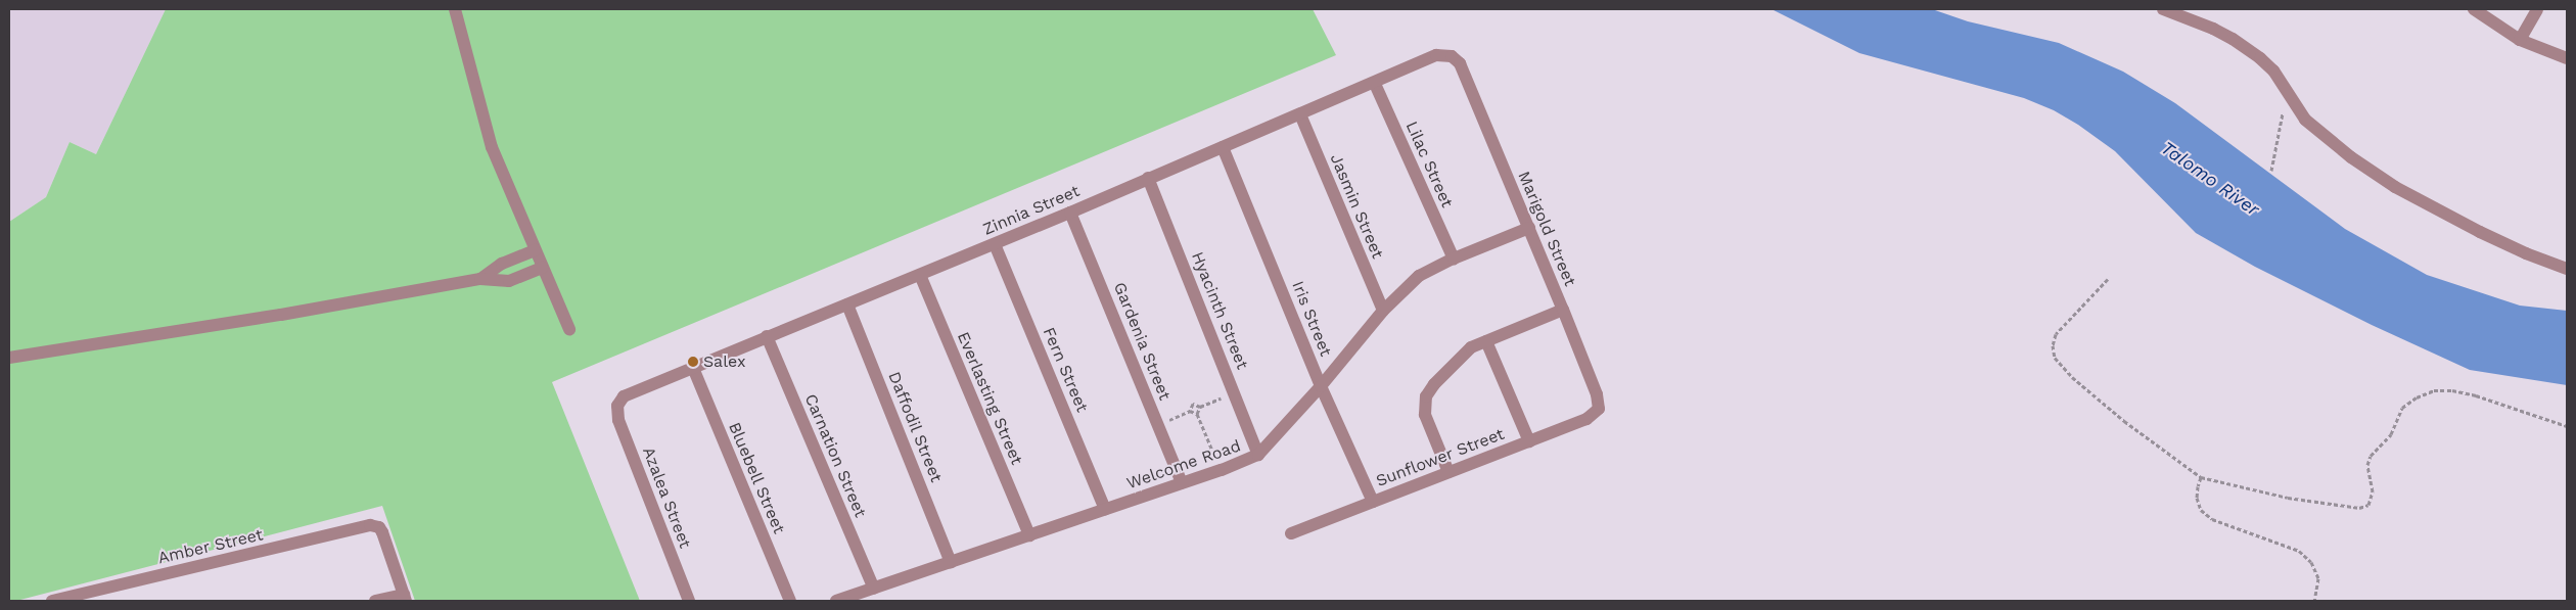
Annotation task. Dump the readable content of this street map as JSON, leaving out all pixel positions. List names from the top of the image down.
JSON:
{
  "streets": {
    "street": [
      "Lilac Street",
      "Jasmin Street",
      "Zinnia Street",
      "Marigold Street",
      "Hyacinth Street",
      "Iris Street",
      "Gardenia Street",
      "Fern Street",
      "Everlasting Street",
      "Daffodil Street",
      "Carnation Street",
      "Sunflower Street",
      "Welcome Road",
      "Bluebell Street",
      "Azalea Street",
      "Amber Street"
    ]
  },
  "crossings": [
    ["Lilac Street", "Zinnia Street"],
    ["Lilac Street", "Welcome Road"],
    ["Jasmin Street", "Zinnia Street"],
    ["Jasmin Street", "Welcome Road"],
    ["Zinnia Street", "Marigold Street"],
    ["Zinnia Street", "Hyacinth Street"],
    ["Zinnia Street", "Iris Street"],
    ["Zinnia Street", "Gardenia Street"],
    ["Zinnia Street", "Fern Street"],
    ["Zinnia Street", "Everlasting Street"],
    ["Zinnia Street", "Daffodil Street"],
    ["Zinnia Street", "Carnation Street"],
    ["Zinnia Street", "Bluebell Street"],
    ["Zinnia Street", "Azalea Street"],
    ["Marigold Street", "Sunflower Street"],
    ["Marigold Street", "Welcome Road"],
    ["Hyacinth Street", "Welcome Road"],
    ["Iris Street", "Sunflower Street"],
    ["Iris Street", "Welcome Road"],
    ["Gardenia Street", "Welcome Road"],
    ["Fern Street", "Welcome Road"],
    ["Everlasting Street", "Welcome Road"],
    ["Daffodil Street", "Welcome Road"],
    ["Carnation Street", "Welcome Road"]
  ],
  "water": ["Talomo River"],
  "places": ["Salex"]
}
